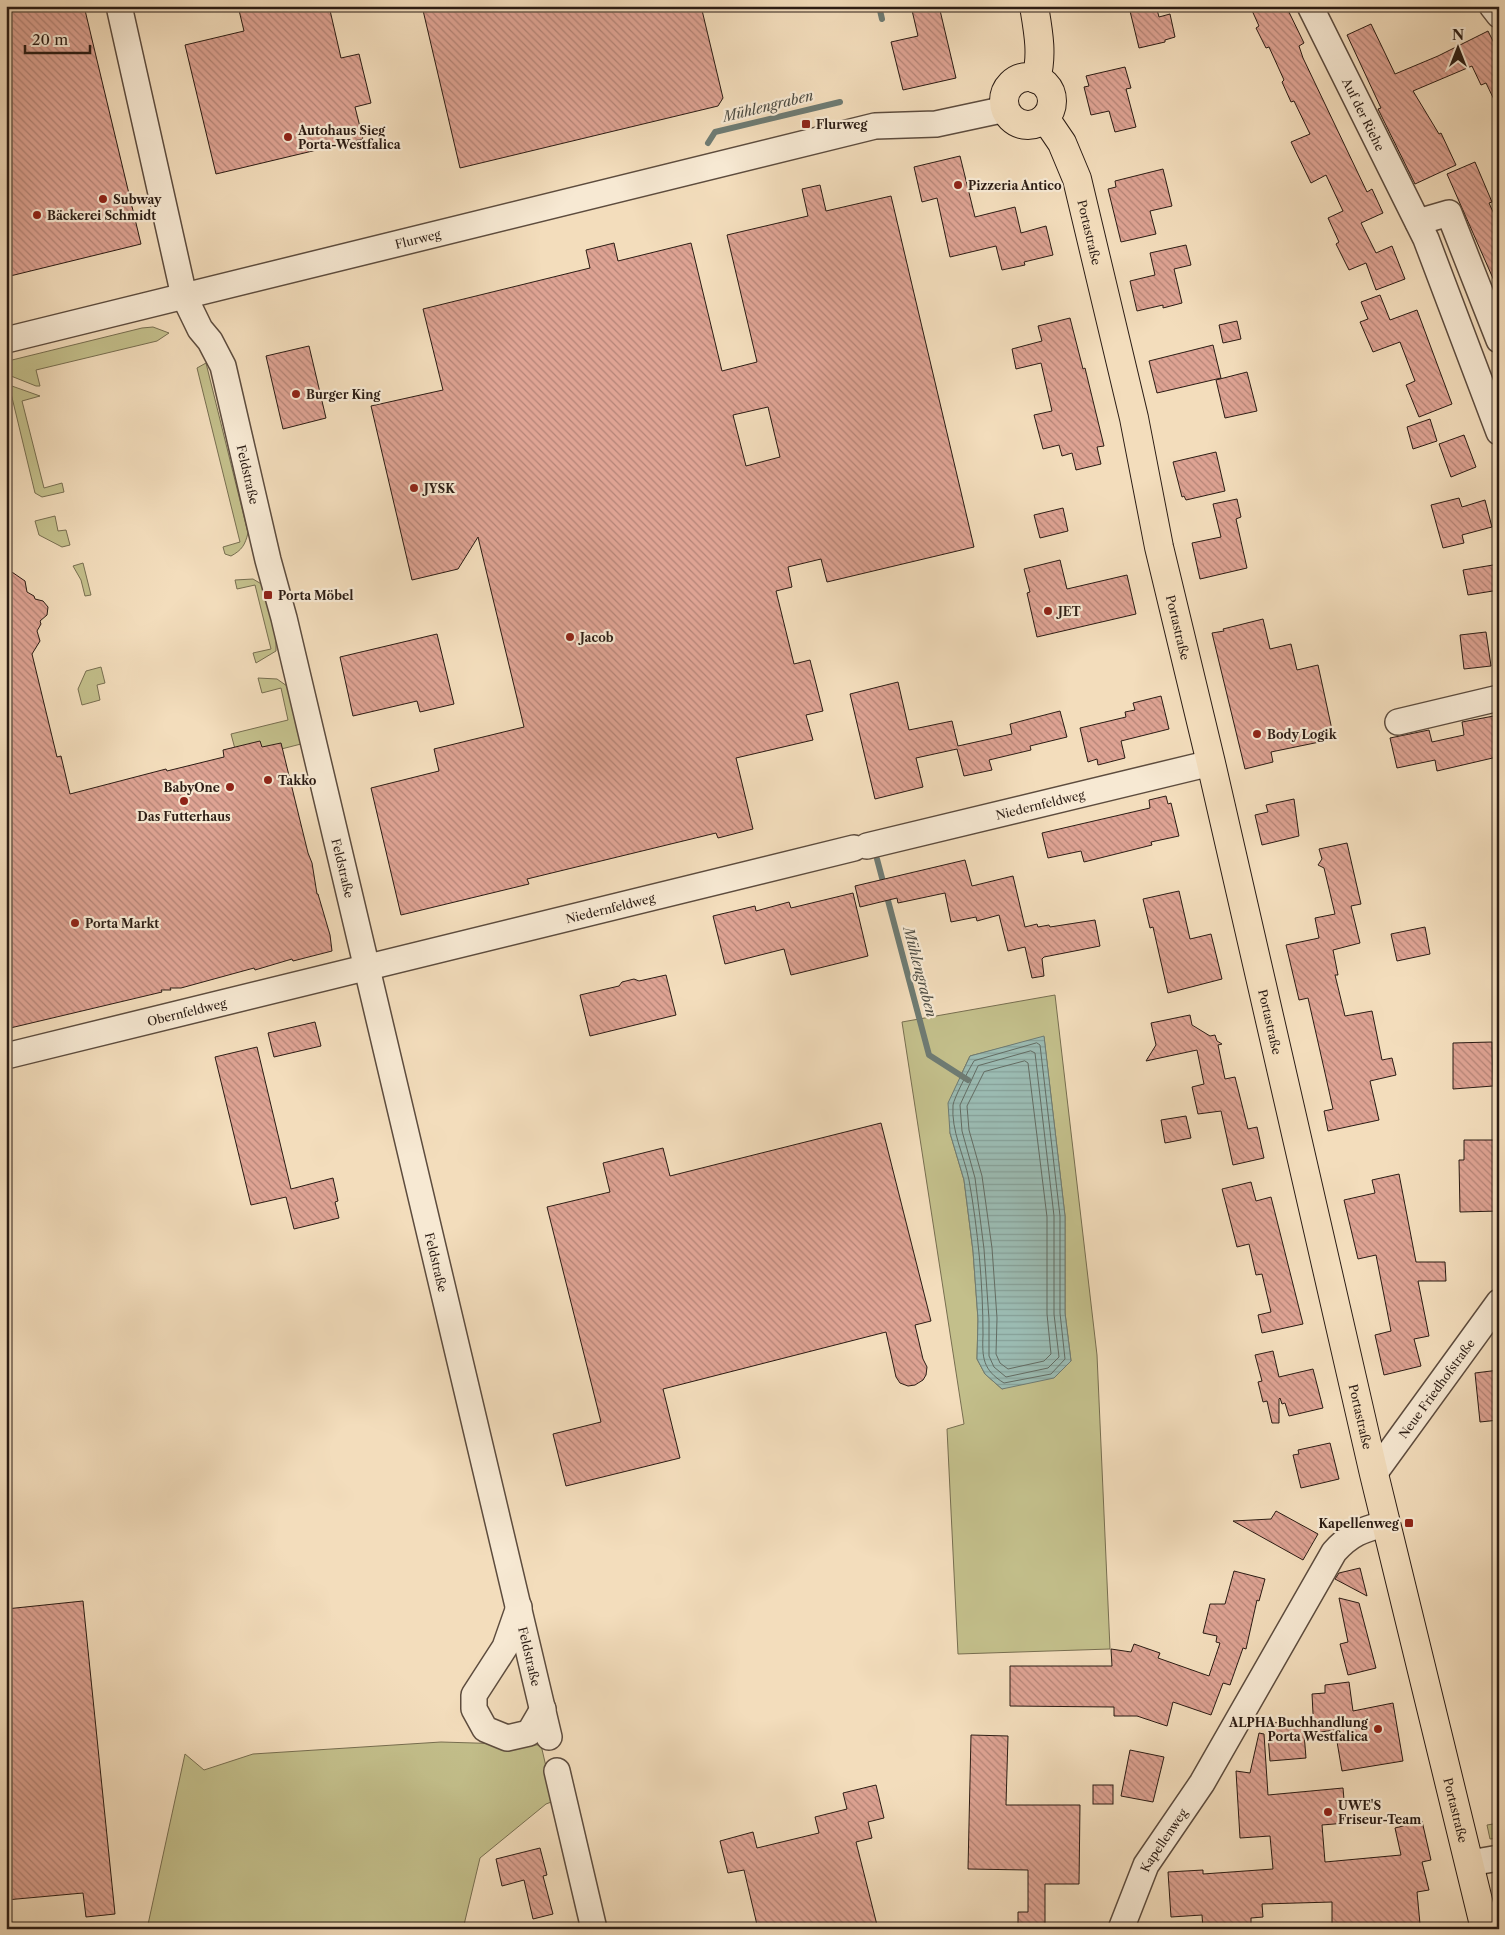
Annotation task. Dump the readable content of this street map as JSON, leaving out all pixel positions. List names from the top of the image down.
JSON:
{
  "streets": {
    "main road": ["Portastraße"],
    "street": [
      "Auf der Riehe",
      "Flurweg",
      "Feldstraße",
      "Niedernfeldweg",
      "Obernfeldweg",
      "Neue Friedhofstraße",
      "Kapellenweg"
    ]
  },
  "crossings": [
    ["Portastraße", "Flurweg"],
    ["Portastraße", "Niedernfeldweg"],
    ["Portastraße", "Neue Friedhofstraße"],
    ["Portastraße", "Kapellenweg"],
    ["Flurweg", "Feldstraße"],
    ["Feldstraße", "Niedernfeldweg"],
    ["Feldstraße", "Obernfeldweg"],
    ["Niedernfeldweg", "Obernfeldweg"]
  ],
  "water": ["Mühlengraben"],
  "places": {
    "transit": ["Flurweg", "Porta Möbel", "Kapellenweg"],
    "other": [
      "Autohaus Sieg Porta-Westfalica",
      "Pizzeria Antico",
      "Subway",
      "Bäckerei Schmidt",
      "Burger King",
      "JYSK",
      "JET",
      "Jacob",
      "Body Logik",
      "Takko",
      "BabyOne",
      "Das Futterhaus",
      "Porta Markt",
      "ALPHA Buchhandlung Porta Westfalica",
      "UWE'S Friseur-Team"
    ]
  },
  "scale_bar": "20 m",
  "north": "top"
}
